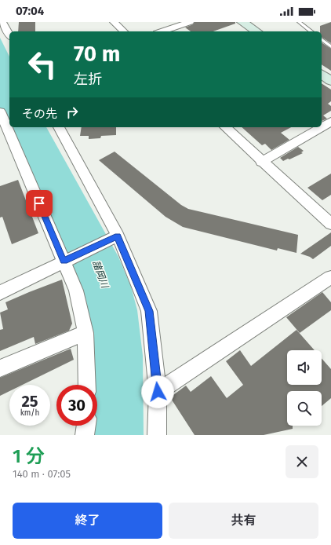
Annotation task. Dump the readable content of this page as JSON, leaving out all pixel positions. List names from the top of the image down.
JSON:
{
  "water": ["諸岡川"],
  "page": {
    "status": "07:04",
    "turn": ["70 m", "左折"],
    "then": "その先",
    "speed": "25 km/h",
    "limit": "30",
    "heading": ["1 分", "140 m · 07:05"],
    "buttons": ["終了", "共有"]
  }
}
